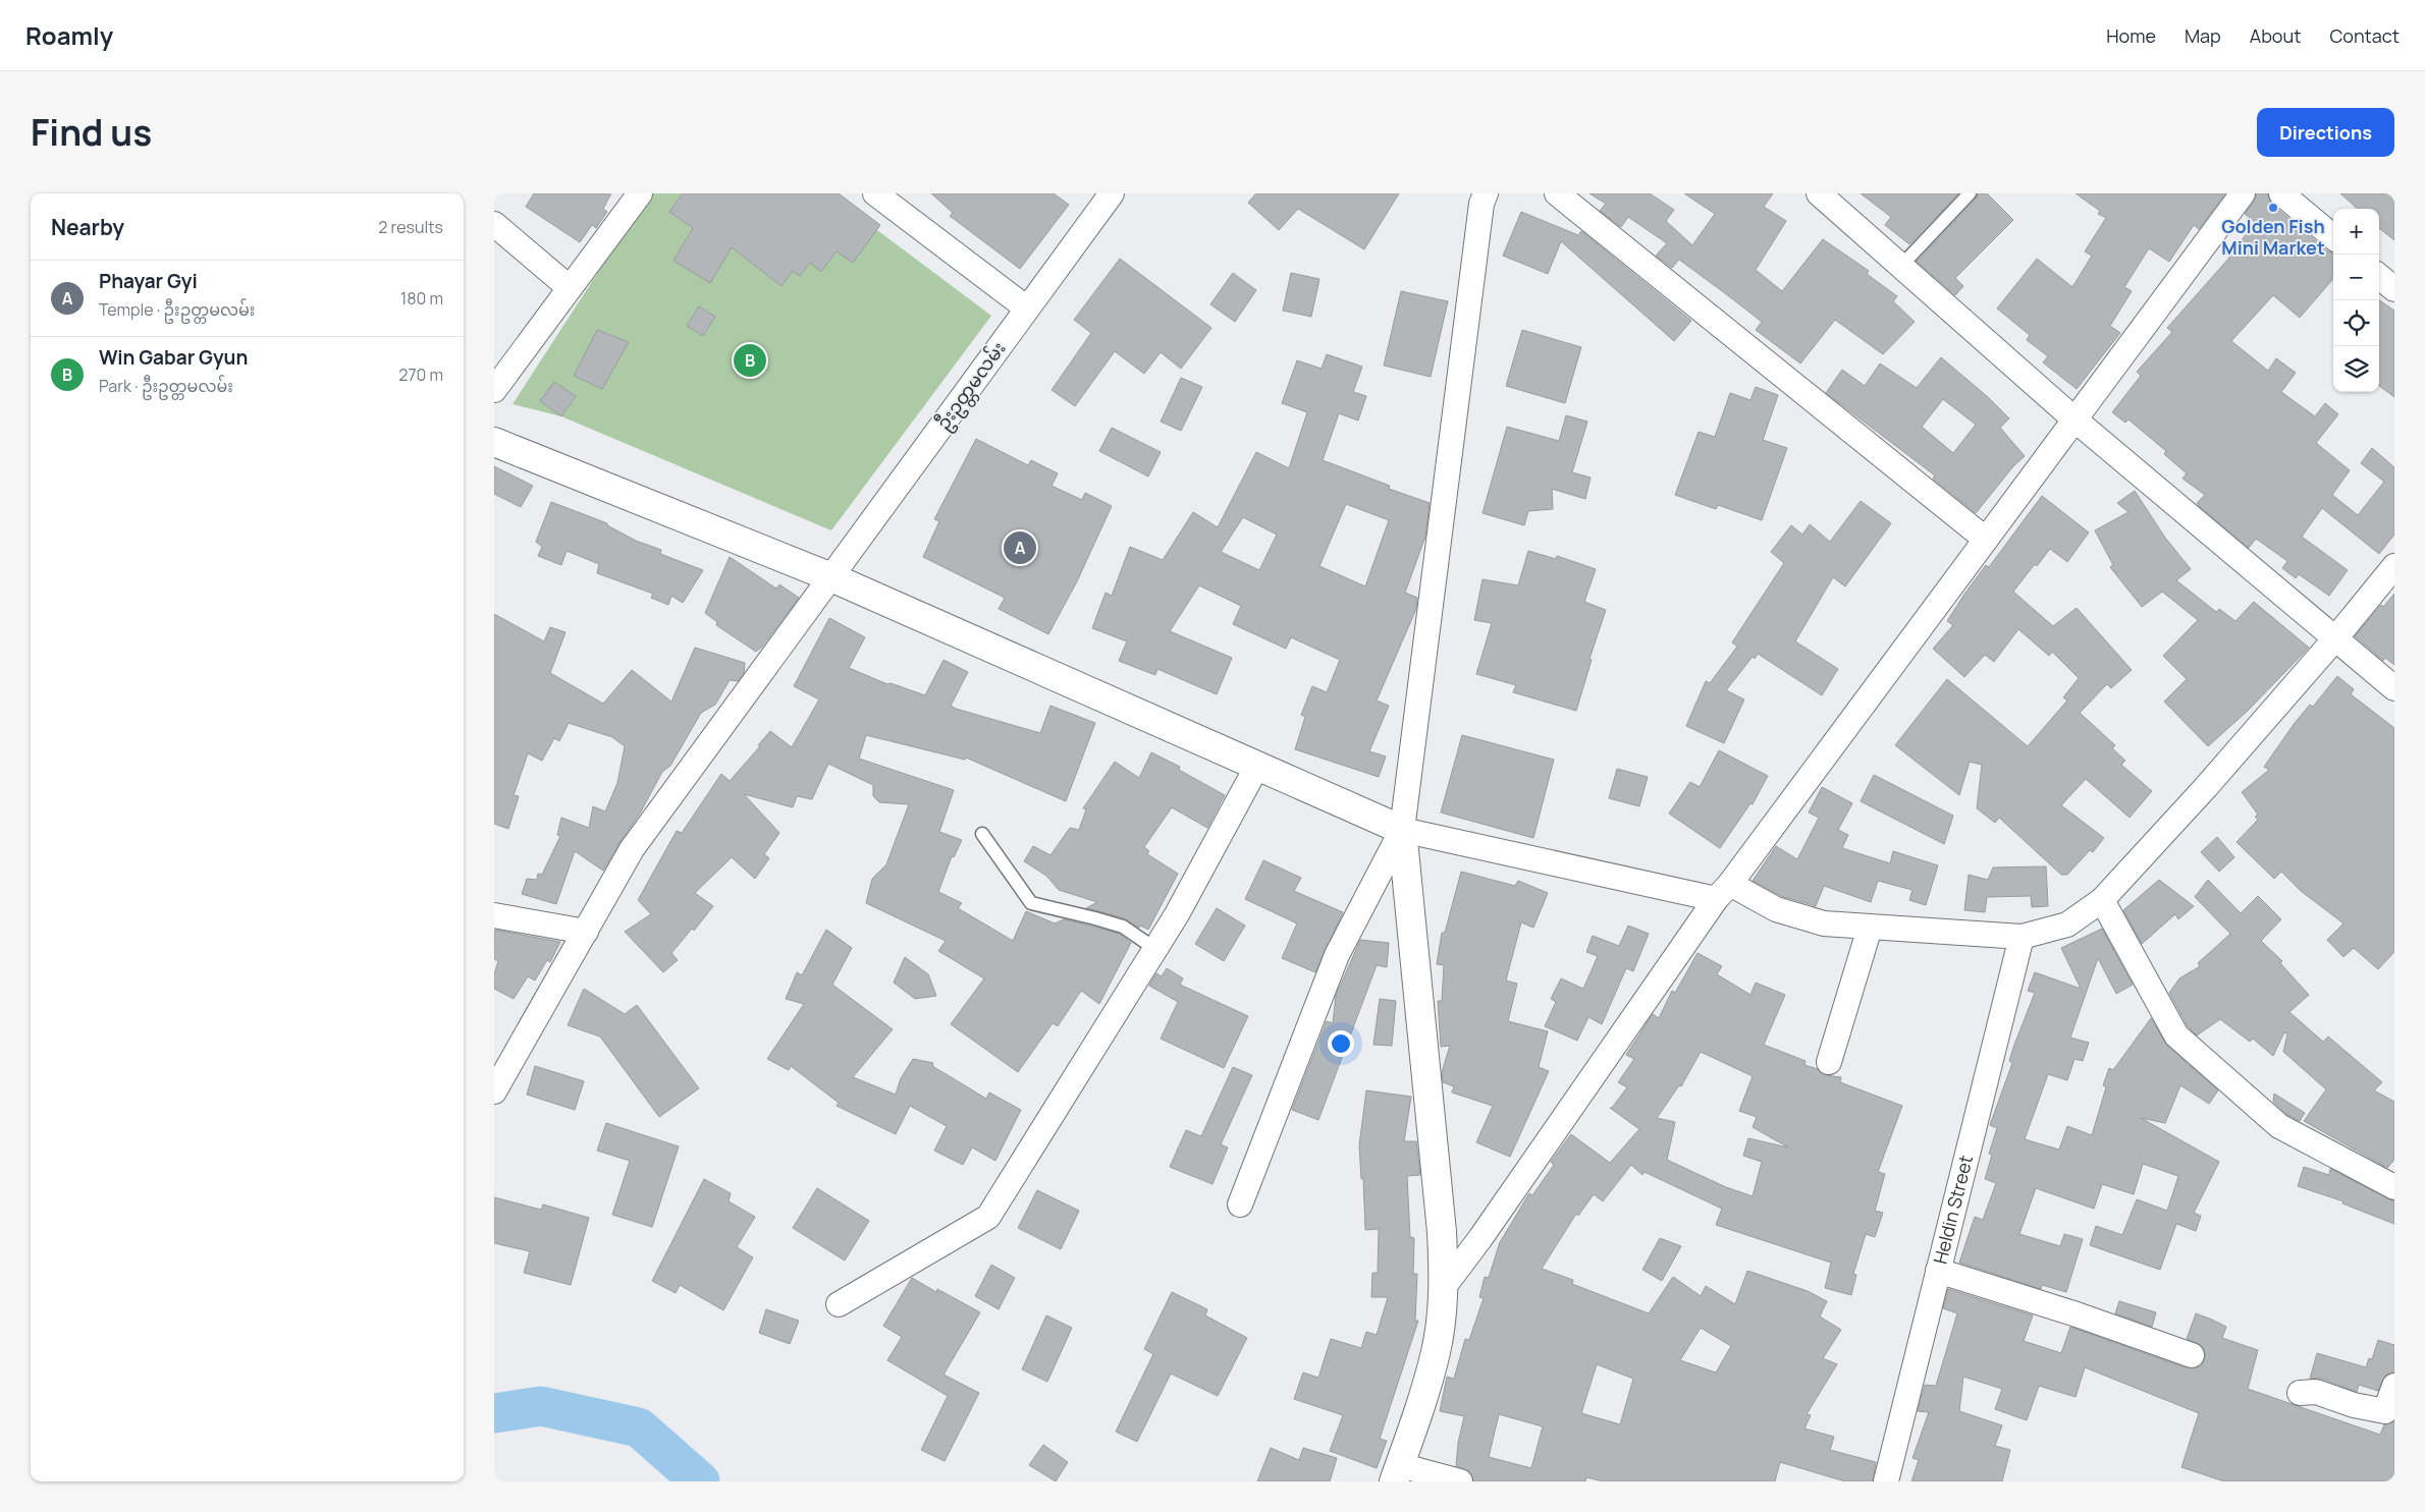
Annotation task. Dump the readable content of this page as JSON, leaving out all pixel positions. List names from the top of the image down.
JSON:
{
  "streets": {
    "street": ["ဦးဥတ္တမလမ်း", "Heldin Street"]
  },
  "places": ["Golden Fish Mini Market"],
  "page": {
    "header": "Roamly",
    "nav": [
      "Home",
      "Map",
      "About",
      "Contact"
    ],
    "title": "Find us",
    "buttons": "Directions",
    "heading": ["Nearby", "2 results"],
    "map_buttons": ["+", "−"],
    "list": [
      {
        "mark": "A",
        "name": "Phayar Gyi",
        "note": "Temple · ဦးဥတ္တမလမ်း",
        "value": "180 m"
      },
      {
        "mark": "B",
        "name": "Win Gabar Gyun",
        "note": "Park · ဦးဥတ္တမလမ်း",
        "value": "270 m"
      }
    ],
    "pins": ["B", "A"]
  }
}
